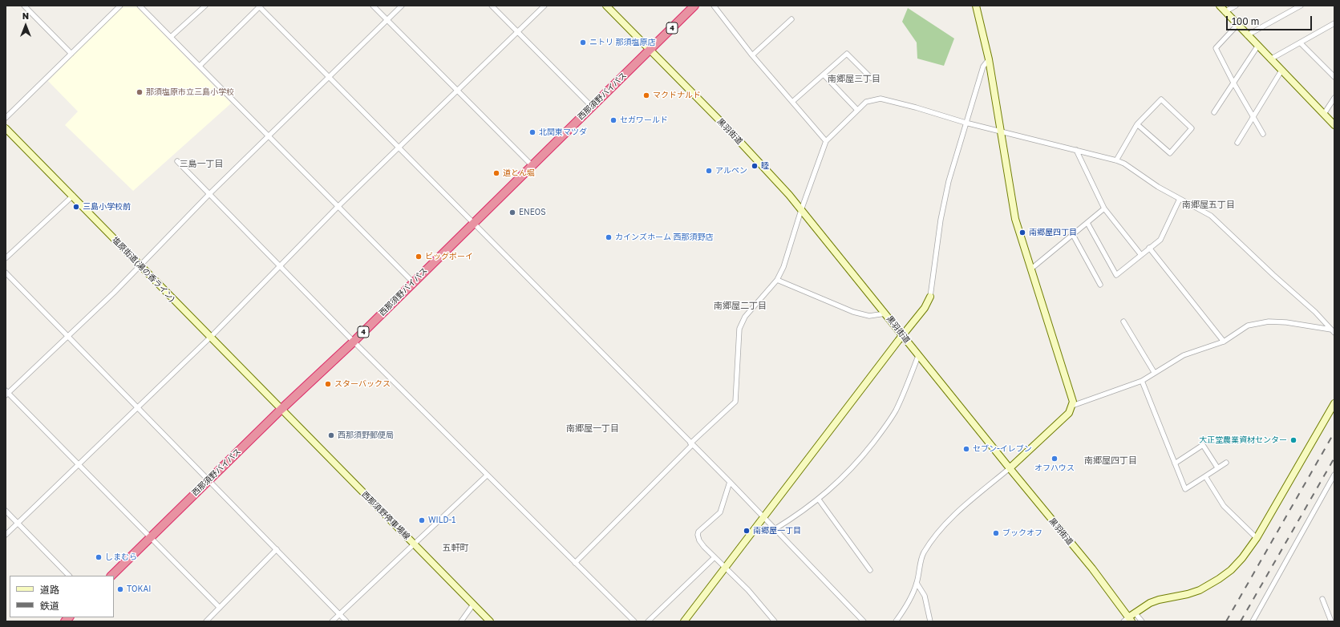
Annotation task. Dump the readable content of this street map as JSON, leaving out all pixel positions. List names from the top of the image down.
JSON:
{
  "streets": {
    "highway": ["4", "西那須野バイパス"],
    "street": ["黒羽街道", "塩原街道(湯の香ライン)", "西那須野停車場線"]
  },
  "crossings": [
    ["西那須野バイパス", "黒羽街道"],
    ["西那須野バイパス", "塩原街道(湯の香ライン)"],
    ["西那須野バイパス", "西那須野停車場線"],
    ["塩原街道(湯の香ライン)", "西那須野停車場線"]
  ],
  "districts": [
    "南郷屋三丁目",
    "三島一丁目",
    "南郷屋五丁目",
    "南郷屋二丁目",
    "南郷屋一丁目",
    "南郷屋四丁目",
    "五軒町"
  ],
  "places": [
    "ニトリ 那須塩原店",
    "那須塩原市立三島小学校",
    "マクドナルド",
    "セガワールド",
    "北関東マツダ",
    "睦",
    "アルペン",
    "道とん堀",
    "三島小学校前",
    "ENEOS",
    "南郷屋四丁目",
    "カインズホーム 西那須野店",
    "ビッグボーイ",
    "スターバックス",
    "西那須野郵便局",
    "大正堂農業資材センター",
    "セブン-イレブン",
    "オフハウス",
    "WILD-1",
    "南郷屋一丁目",
    "ブックオフ",
    "しまむら",
    "TOKAI"
  ],
  "legend": ["道路", "鉄道"],
  "scale_bar": "100 m",
  "north": "top"
}
